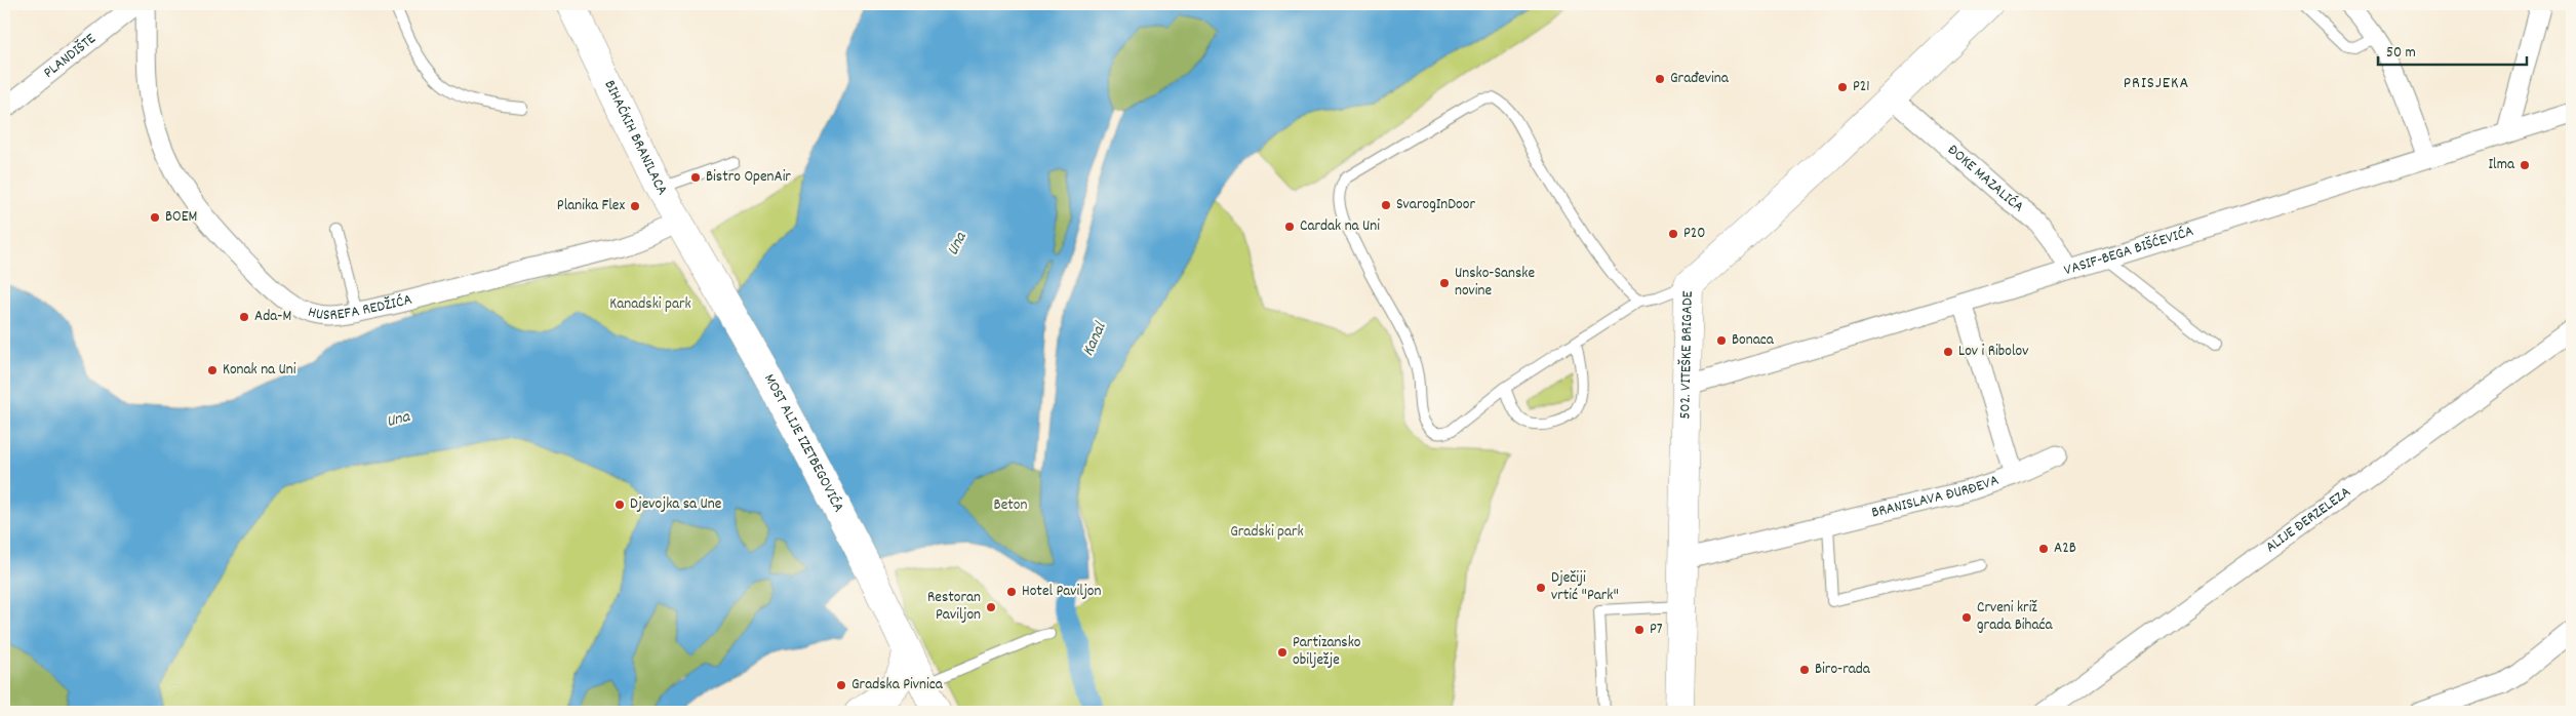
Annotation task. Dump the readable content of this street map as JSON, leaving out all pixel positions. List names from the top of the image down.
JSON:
{
  "streets": {
    "main road": ["BIHAĆKIH BRANILACA", "502. VITEŠKE BRIGADE", "MOST ALIJE IZETBEGOVIĆA"],
    "street": [
      "PLANDIŠTE",
      "ĐOKE MAZALIĆA",
      "VASIF-BEGA BIŠĆEVIĆA",
      "HUSREFA REDŽIĆA",
      "BRANISLAVA ĐURĐEVA",
      "ALIJE ĐERZELEZA"
    ]
  },
  "crossings": [
    ["BIHAĆKIH BRANILACA", "HUSREFA REDŽIĆA"],
    ["BIHAĆKIH BRANILACA", "MOST ALIJE IZETBEGOVIĆA"],
    ["ĐOKE MAZALIĆA", "VASIF-BEGA BIŠĆEVIĆA"],
    ["ĐOKE MAZALIĆA", "502. VITEŠKE BRIGADE"],
    ["VASIF-BEGA BIŠĆEVIĆA", "502. VITEŠKE BRIGADE"],
    ["VASIF-BEGA BIŠĆEVIĆA", "BRANISLAVA ĐURĐEVA"],
    ["502. VITEŠKE BRIGADE", "BRANISLAVA ĐURĐEVA"]
  ],
  "districts": ["PRISJEKA"],
  "water": ["Una", "Kanal"],
  "parks": ["Kanadski park", "Beton", "Gradski park"],
  "places": [
    "Građevina",
    "P21",
    "Ilma",
    "Bistro OpenAir",
    "SvarogInDoor",
    "Planika Flex",
    "BOEM",
    "Cardak na Uni",
    "P20",
    "Unsko-Sanske novine",
    "Ada-M",
    "Bonaca",
    "Lov i Ribolov",
    "Konak na Uni",
    "Djevojka sa Une",
    "A2B",
    "Dječiji vrtić \"Park\"",
    "Hotel Paviljon",
    "Restoran Paviljon",
    "Crveni križ grada Bihaća",
    "P7",
    "Partizansko obilježje",
    "Biro-rada",
    "Gradska Pivnica"
  ],
  "scale_bar": "50 m"
}
